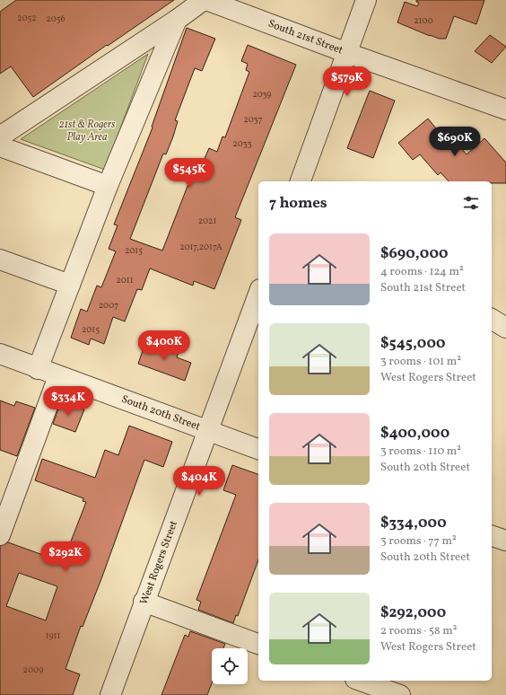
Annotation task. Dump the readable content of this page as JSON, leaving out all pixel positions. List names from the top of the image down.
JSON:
{
  "streets": {
    "street": ["South 21st Street", "South 20th Street", "West Rogers Street"]
  },
  "crossings": [
    ["South 20th Street", "West Rogers Street"]
  ],
  "parks": ["21st & Rogers Play Area"],
  "house_numbers": [
    "2052",
    "2056",
    "2100",
    "2039",
    "2037",
    "2033",
    "2021",
    "2017,2017A",
    "2015",
    "2011",
    "2007",
    "2015",
    "1911",
    "2009"
  ],
  "page": {
    "price": [
      "$579K",
      "$690K",
      "$545K",
      "$400K",
      "$334K",
      "$404K",
      "$292K"
    ],
    "heading": "7 homes",
    "list": [
      {
        "name": "$690,000",
        "note": "4 rooms · 124 m² · South 21st Street"
      },
      {
        "name": "$545,000",
        "note": "3 rooms · 101 m² · West Rogers Street"
      },
      {
        "name": "$400,000",
        "note": "3 rooms · 110 m² · South 20th Street"
      },
      {
        "name": "$334,000",
        "note": "3 rooms · 77 m² · South 20th Street"
      },
      {
        "name": "$292,000",
        "note": "2 rooms · 58 m² · West Rogers Street"
      }
    ]
  }
}
